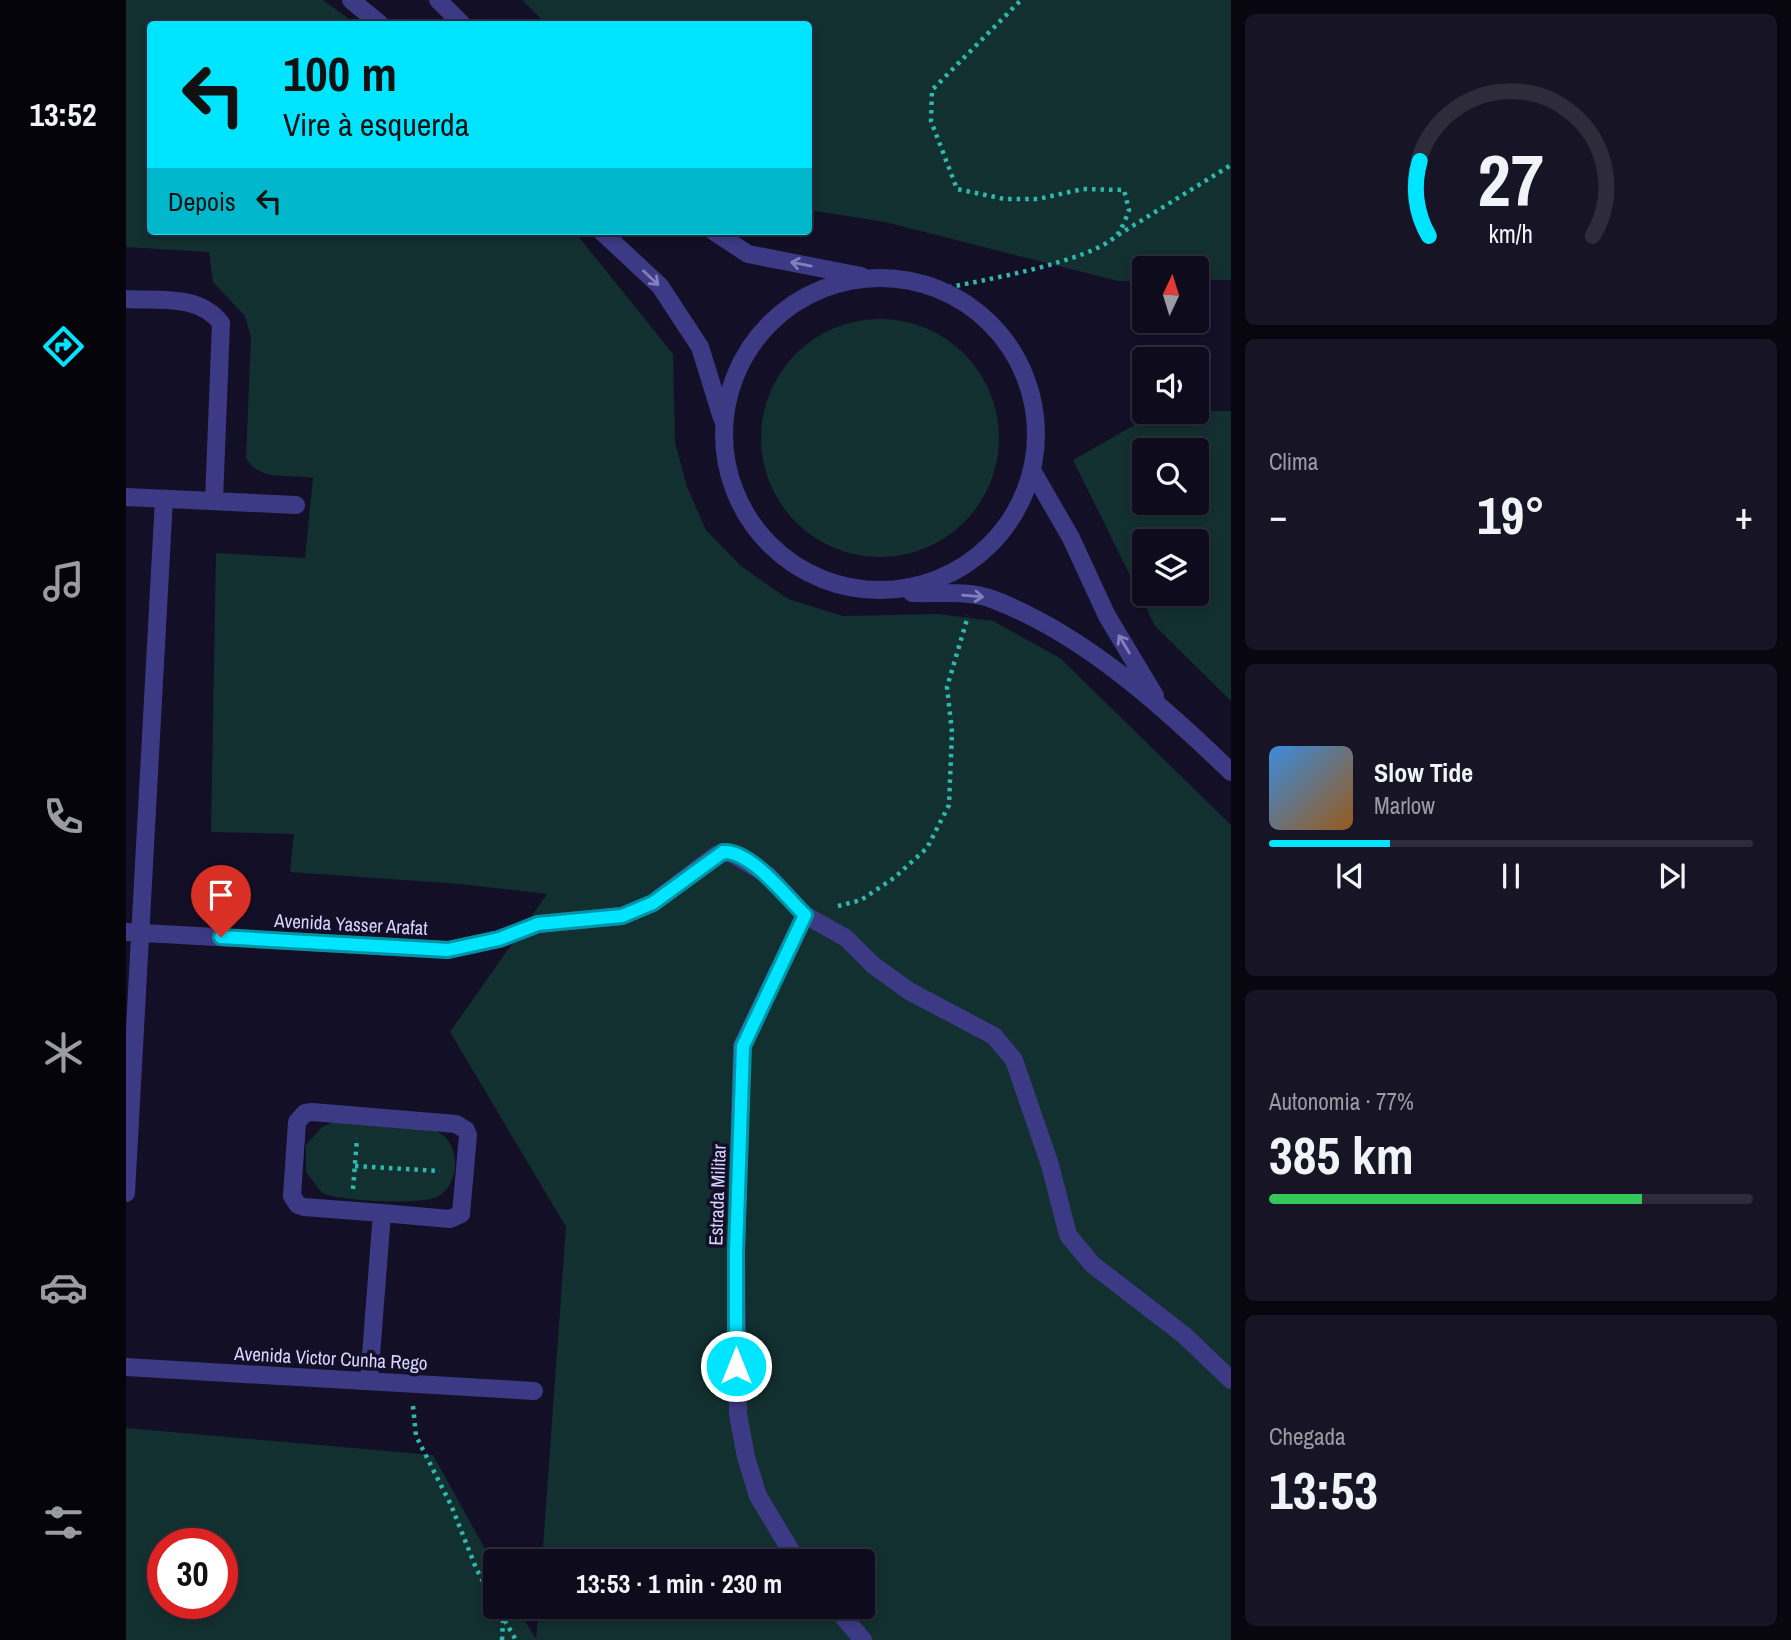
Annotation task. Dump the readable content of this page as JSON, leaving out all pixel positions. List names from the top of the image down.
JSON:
{
  "streets": {
    "street": ["Avenida Yasser Arafat", "Estrada Militar", "Avenida Victor Cunha Rego"]
  },
  "crossings": [
    ["Avenida Yasser Arafat", "Estrada Militar"]
  ],
  "north": "top",
  "page": {
    "tabs": "13:52",
    "turn": ["100 m", "Vire à esquerda"],
    "then": "Depois",
    "tile": [
      "Clima",
      ["Autonomia · 77%", "385 km"],
      ["Chegada", "13:53"]
    ],
    "heat": ["−", "19°", "+"],
    "song": ["Slow Tide", "Marlow"],
    "limit": "30",
    "trip": "13:53 · 1 min · 230 m",
    "gauge": ["27", "km/h"]
  }
}
